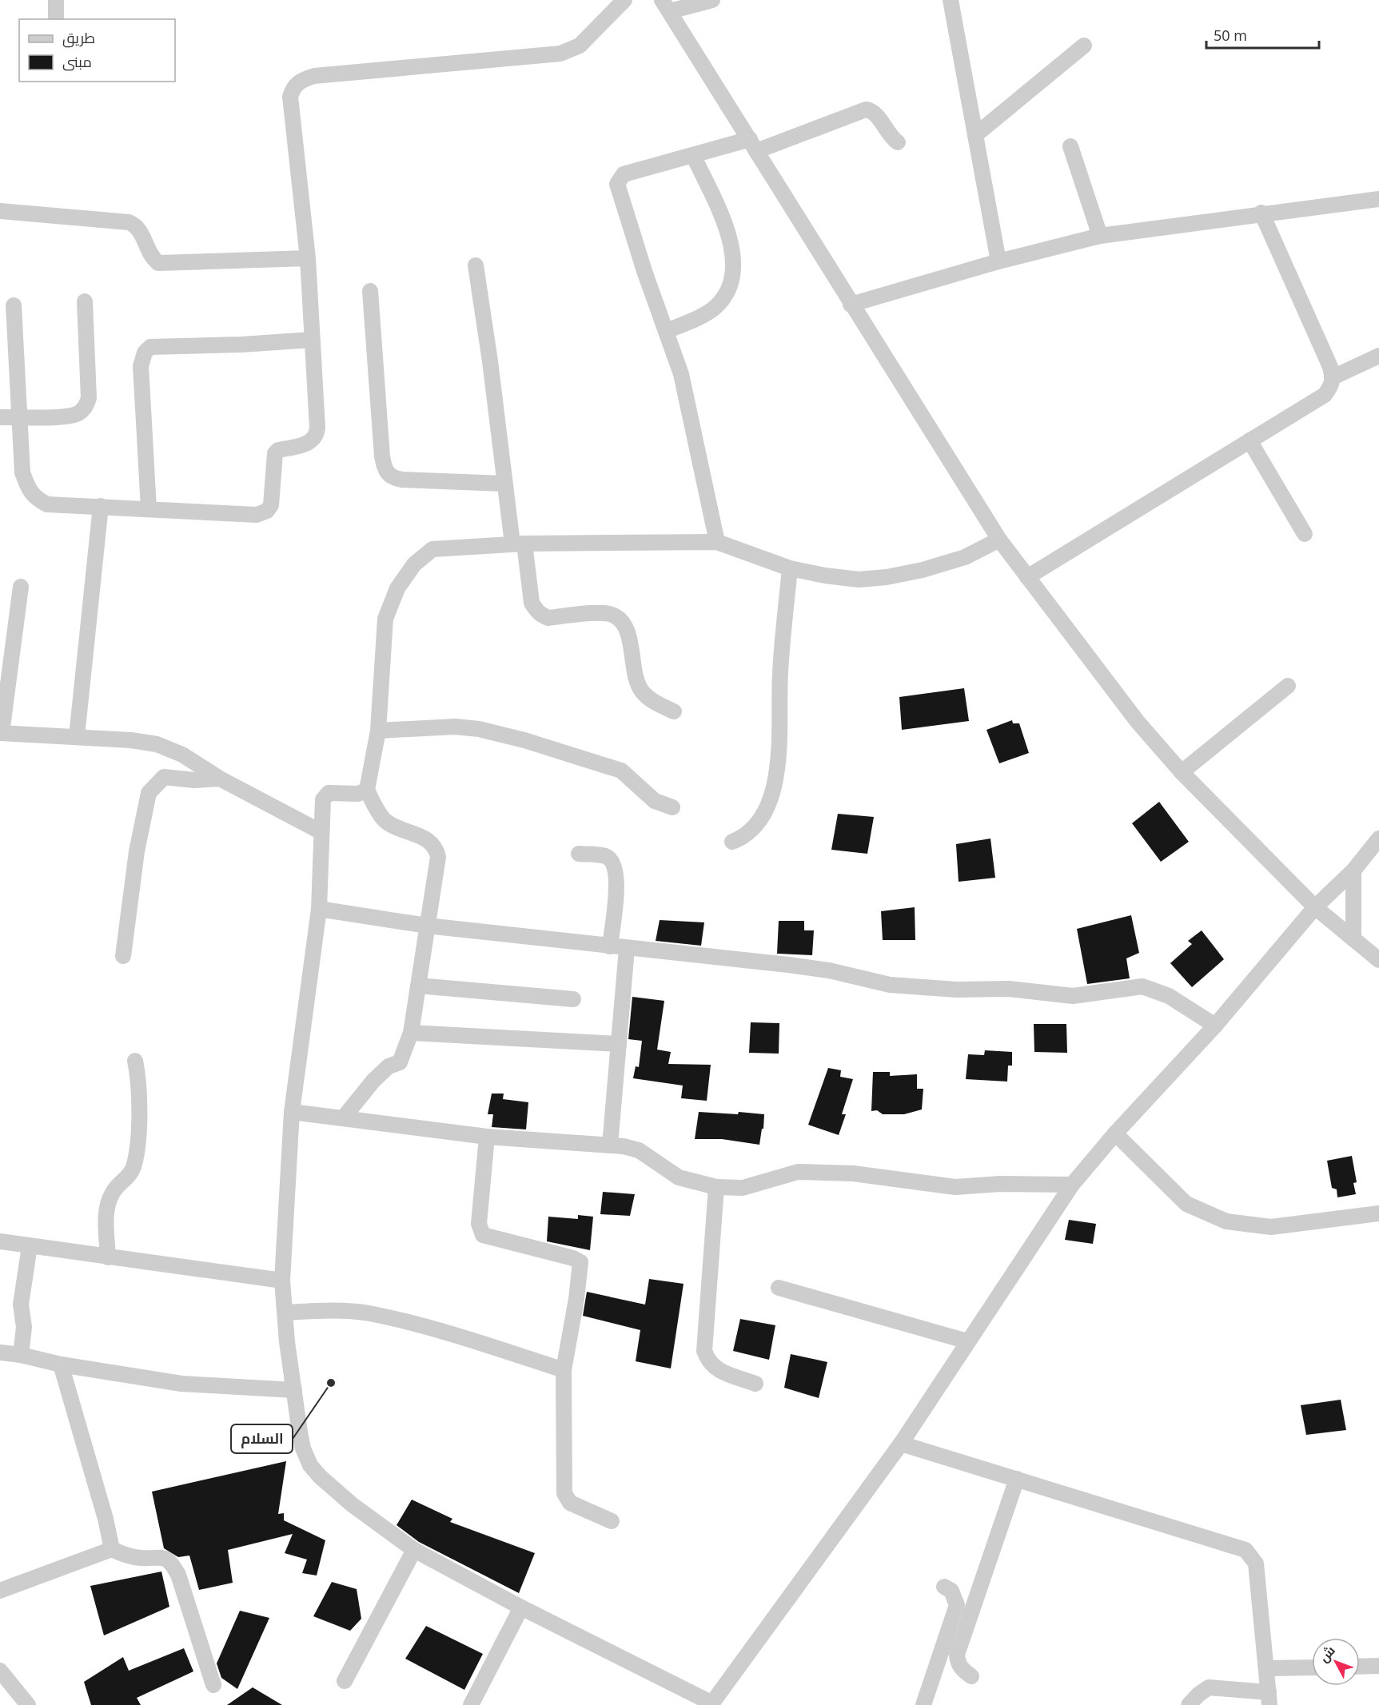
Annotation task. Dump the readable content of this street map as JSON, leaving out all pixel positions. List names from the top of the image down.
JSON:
{
  "places": ["السلام"],
  "legend": ["طريق", "مبنى"],
  "scale_bar": "50 m",
  "north": "top left"
}
